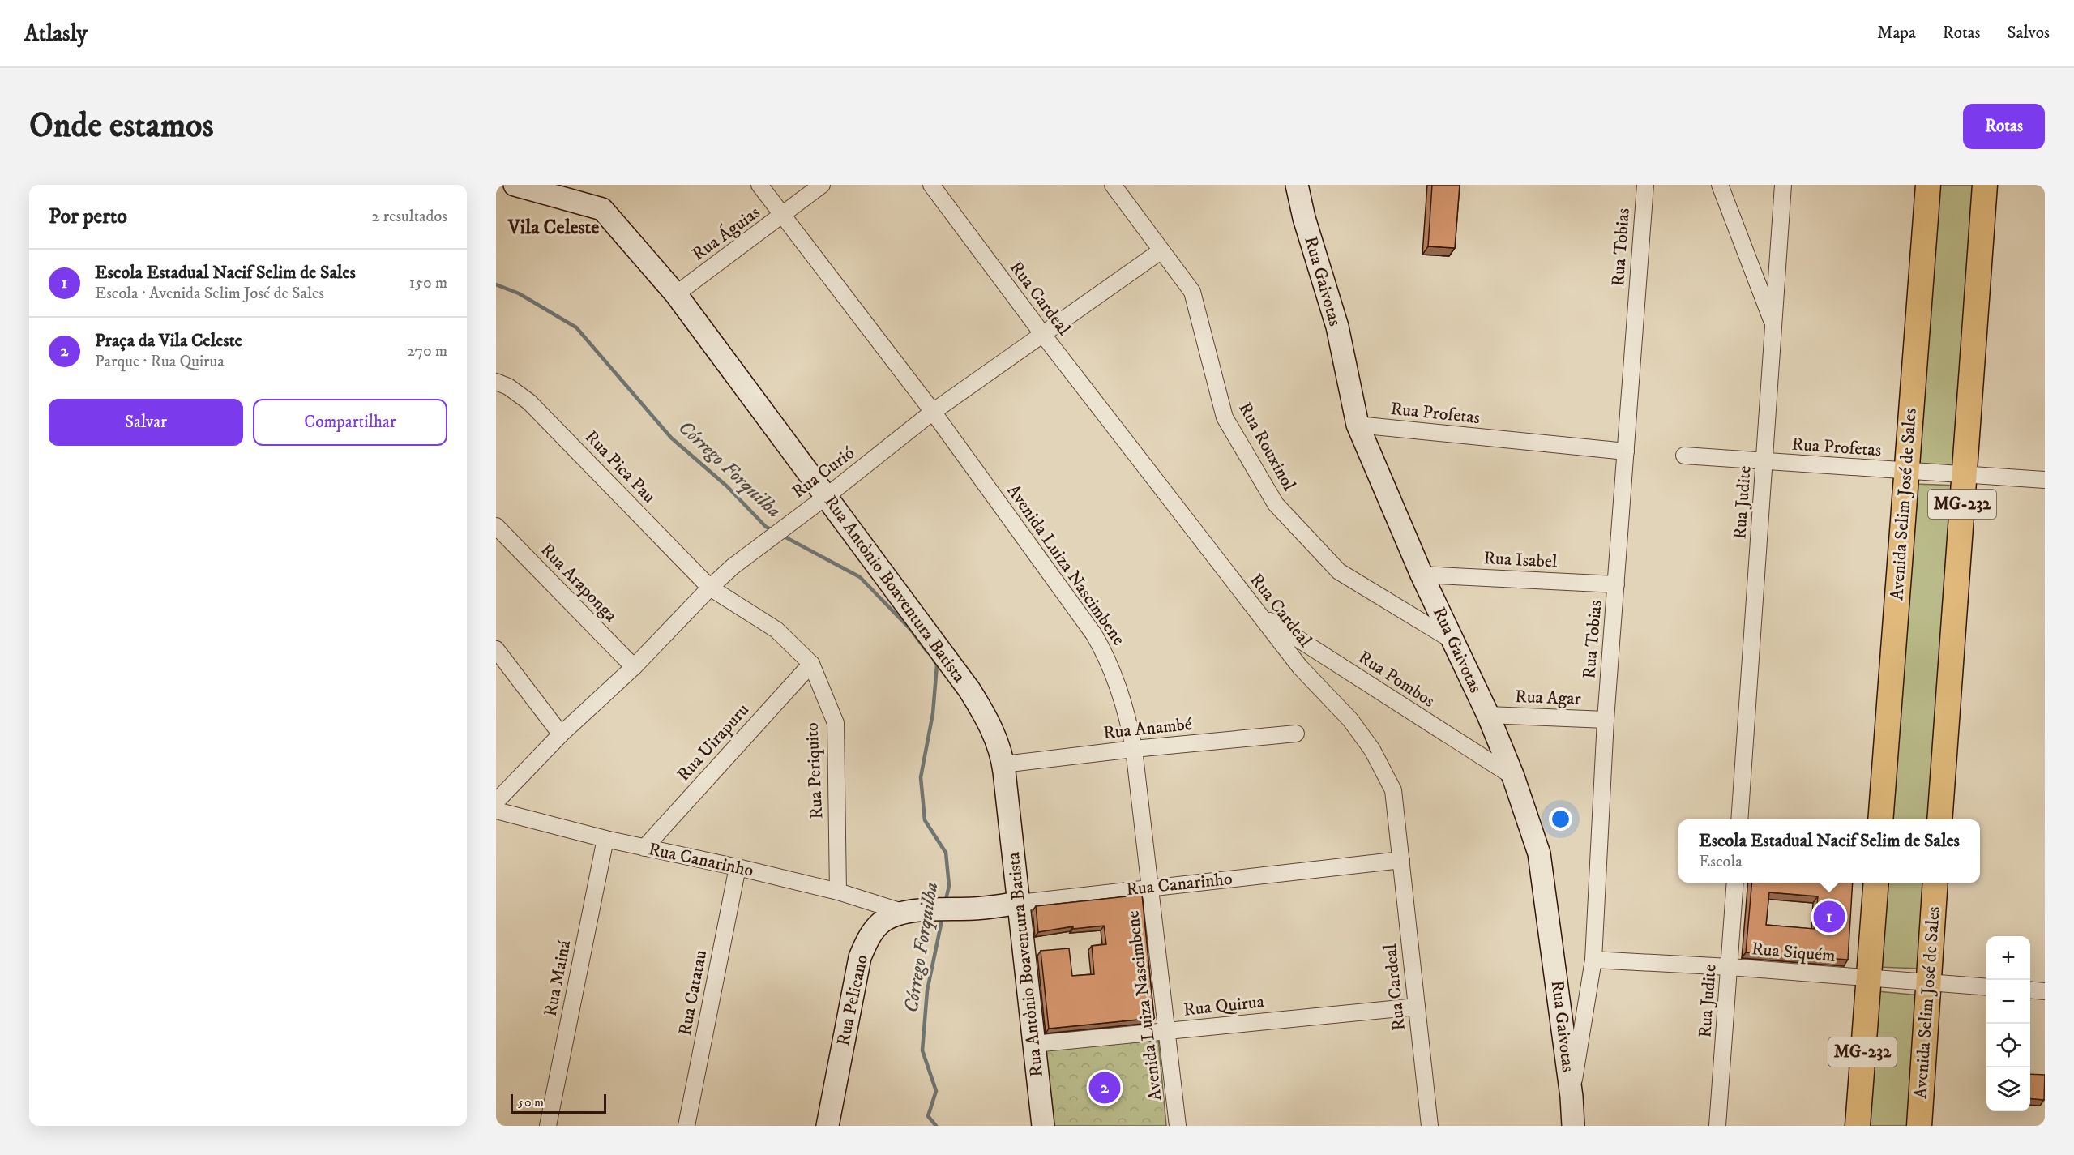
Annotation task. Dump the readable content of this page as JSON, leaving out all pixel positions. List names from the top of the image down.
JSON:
{
  "streets": {
    "main road": ["Avenida Selim José de Sales", "MG-232"],
    "street": [
      "Rua Águias",
      "Rua Tobias",
      "Rua Gaivotas",
      "Rua Cardeal",
      "Rua Profetas",
      "Rua Rouxinol",
      "Rua Pica Pau",
      "Rua Curió",
      "Rua Judite",
      "Rua Isabel",
      "Avenida Luiza Nascimbene",
      "Rua Araponga",
      "Rua Antônio Boaventura Batista",
      "Rua Pombos",
      "Rua Agar",
      "Rua Anambé",
      "Rua Uirapuru",
      "Rua Periquito",
      "Rua Canarinho",
      "Rua Siquém",
      "Rua Mainá",
      "Rua Catatau",
      "Rua Pelicano",
      "Rua Quirua"
    ]
  },
  "crossings": [
    ["Rua Águias", "Avenida Luiza Nascimbene"],
    ["Rua Águias", "Rua Antônio Boaventura Batista"],
    ["Rua Tobias", "Rua Gaivotas"],
    ["Rua Tobias", "Rua Profetas"],
    ["Rua Tobias", "Rua Isabel"],
    ["Rua Tobias", "Rua Agar"],
    ["Rua Tobias", "Rua Siquém"],
    ["Rua Gaivotas", "Rua Profetas"],
    ["Rua Gaivotas", "Rua Rouxinol"],
    ["Rua Gaivotas", "Rua Isabel"],
    ["Rua Gaivotas", "Rua Pombos"],
    ["Rua Gaivotas", "Rua Agar"],
    ["Rua Cardeal", "Rua Curió"],
    ["Rua Cardeal", "Rua Pombos"],
    ["Rua Cardeal", "Rua Canarinho"],
    ["Rua Cardeal", "Rua Quirua"],
    ["Rua Profetas", "Rua Judite"],
    ["Rua Profetas", "Avenida Selim José de Sales"],
    ["Rua Profetas", "MG-232"],
    ["Rua Rouxinol", "Rua Curió"],
    ["Rua Pica Pau", "Rua Curió"],
    ["Rua Pica Pau", "Rua Periquito"],
    ["Rua Curió", "Avenida Luiza Nascimbene"],
    ["Rua Curió", "Rua Araponga"],
    ["Rua Curió", "Rua Antônio Boaventura Batista"],
    ["Rua Curió", "Rua Periquito"],
    ["Rua Judite", "Rua Siquém"],
    ["Avenida Selim José de Sales", "Rua Siquém"],
    ["MG-232", "Rua Siquém"],
    ["Avenida Luiza Nascimbene", "Rua Anambé"],
    ["Avenida Luiza Nascimbene", "Rua Canarinho"],
    ["Avenida Luiza Nascimbene", "Rua Quirua"],
    ["Rua Antônio Boaventura Batista", "Rua Anambé"],
    ["Rua Antônio Boaventura Batista", "Rua Canarinho"],
    ["Rua Antônio Boaventura Batista", "Rua Quirua"],
    ["Rua Uirapuru", "Rua Periquito"],
    ["Rua Uirapuru", "Rua Canarinho"],
    ["Rua Periquito", "Rua Canarinho"],
    ["Rua Canarinho", "Rua Mainá"],
    ["Rua Canarinho", "Rua Catatau"],
    ["Rua Canarinho", "Rua Pelicano"]
  ],
  "districts": ["Vila Celeste"],
  "water": ["Córrego Forquilha"],
  "scale_bar": "50 m",
  "page": {
    "header": "Atlasly",
    "nav": ["Mapa", "Rotas", "Salvos"],
    "buttons": [
      "Rotas",
      ["Salvar", "Compartilhar"]
    ],
    "title": "Onde estamos",
    "heading": ["Por perto", "2 resultados"],
    "list": [
      {
        "mark": "1",
        "name": "Escola Estadual Nacif Selim de Sales",
        "note": "Escola · Avenida Selim José de Sales",
        "value": "150 m"
      },
      {
        "mark": "2",
        "name": "Praça da Vila Celeste",
        "note": "Parque · Rua Quirua",
        "value": "270 m"
      }
    ],
    "popup": ["Escola Estadual Nacif Selim de Sales", "Escola"],
    "pins": ["1", "2"],
    "map_buttons": ["+", "−"],
    "scale": "50 m"
  }
}
